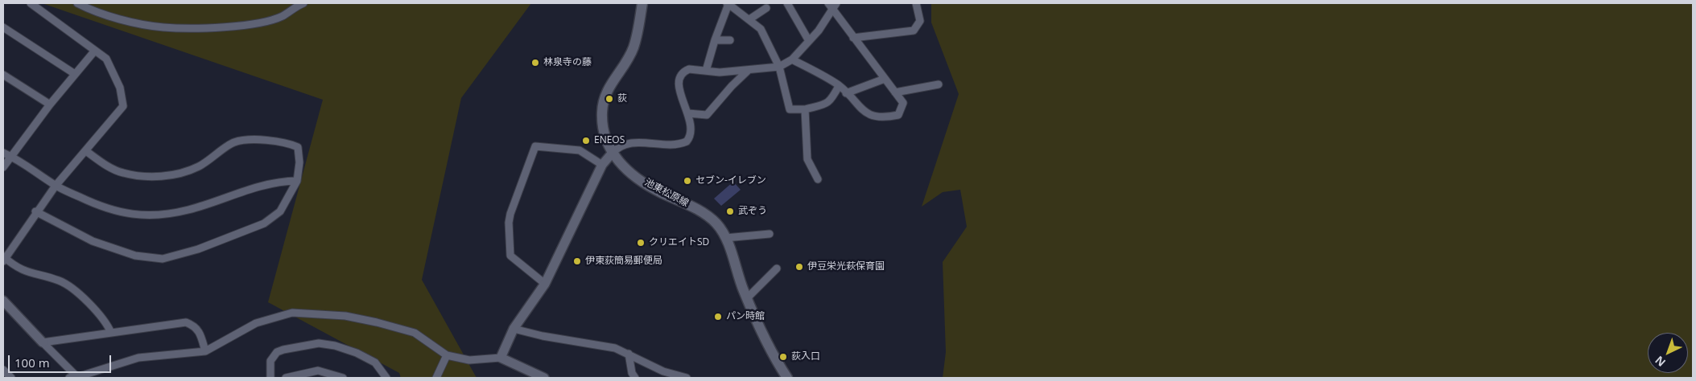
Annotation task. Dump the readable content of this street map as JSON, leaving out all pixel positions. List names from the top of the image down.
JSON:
{
  "streets": {
    "main road": ["池東松原線"]
  },
  "places": [
    "林泉寺の藤",
    "荻",
    "ENEOS",
    "セブン-イレブン",
    "武ぞう",
    "クリエイトSD",
    "伊東荻簡易郵便局",
    "伊豆栄光萩保育園",
    "パン時館",
    "荻入口"
  ],
  "scale_bar": "100 m",
  "north": "bottom left"
}
